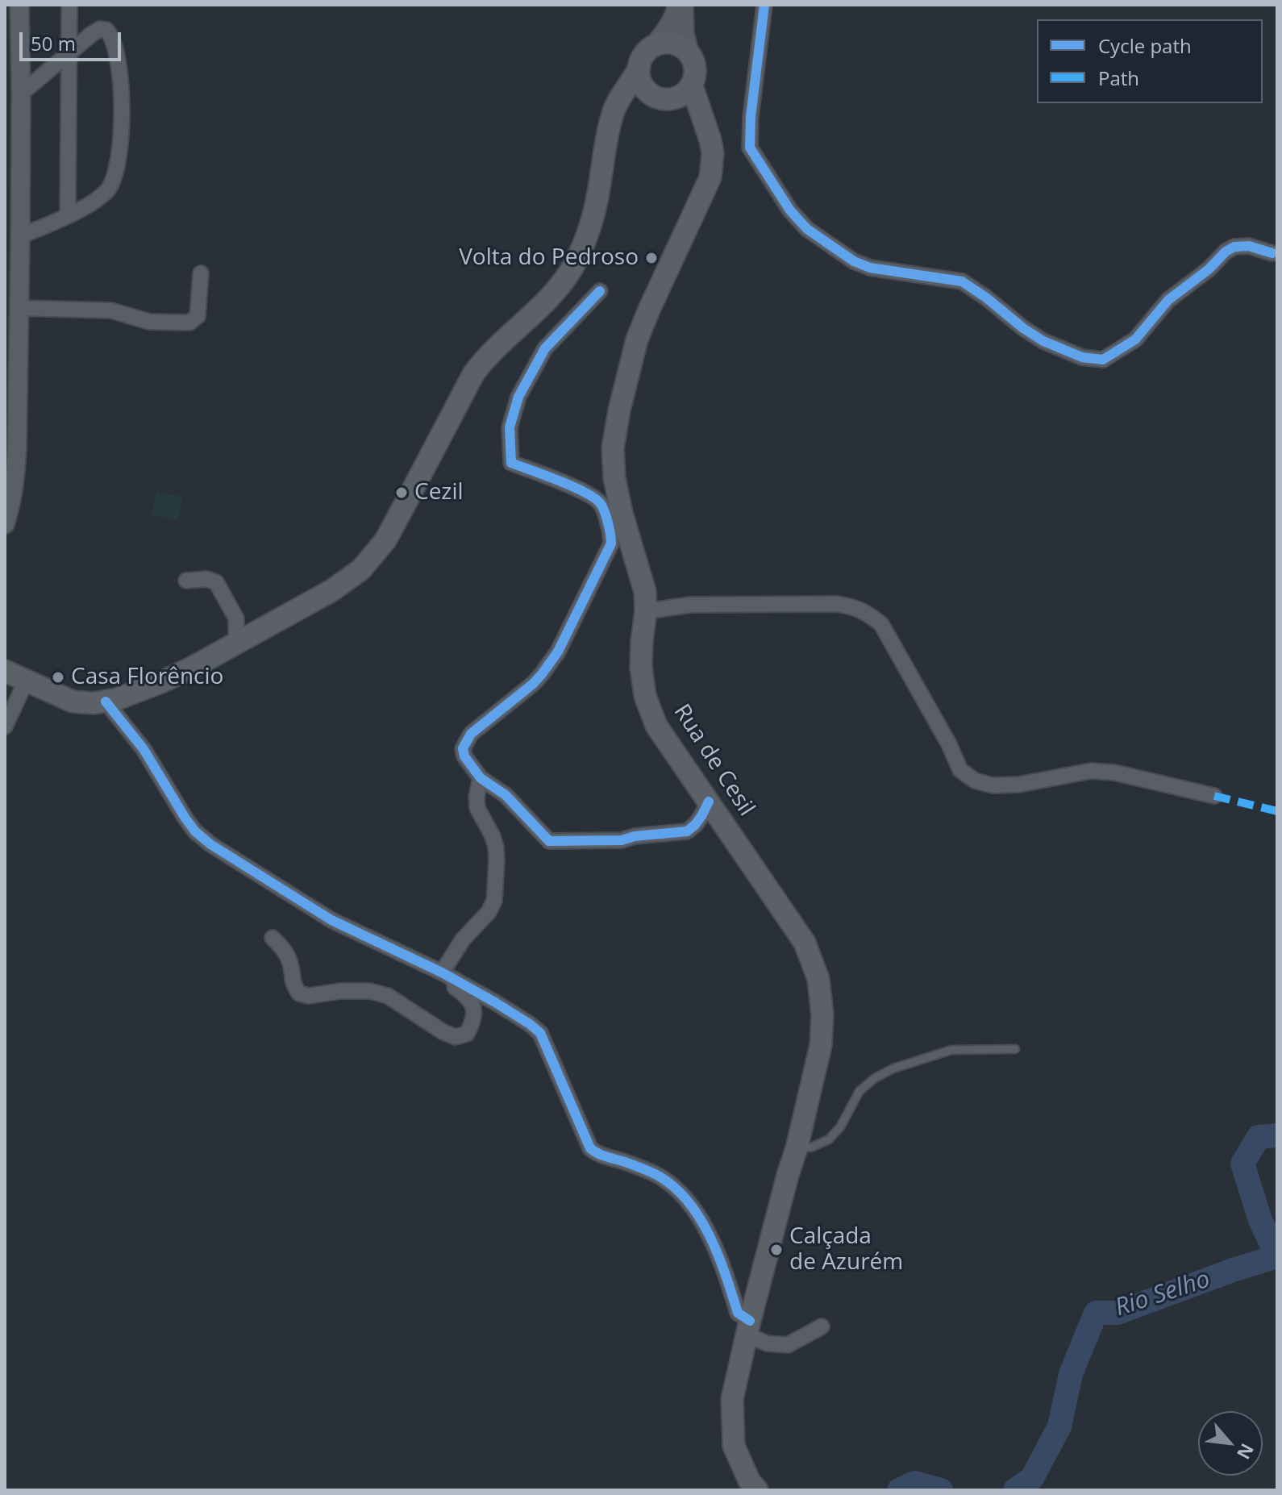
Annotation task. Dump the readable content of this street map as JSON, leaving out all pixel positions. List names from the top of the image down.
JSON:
{
  "streets": {
    "main road": ["Rua de Cesil"]
  },
  "water": ["Rio Selho"],
  "places": [
    "Volta do Pedroso",
    "Cezil",
    "Casa Florêncio",
    "Calçada de Azurém"
  ],
  "legend": ["Cycle path", "Path"],
  "scale_bar": "50 m",
  "north": "bottom right"
}
